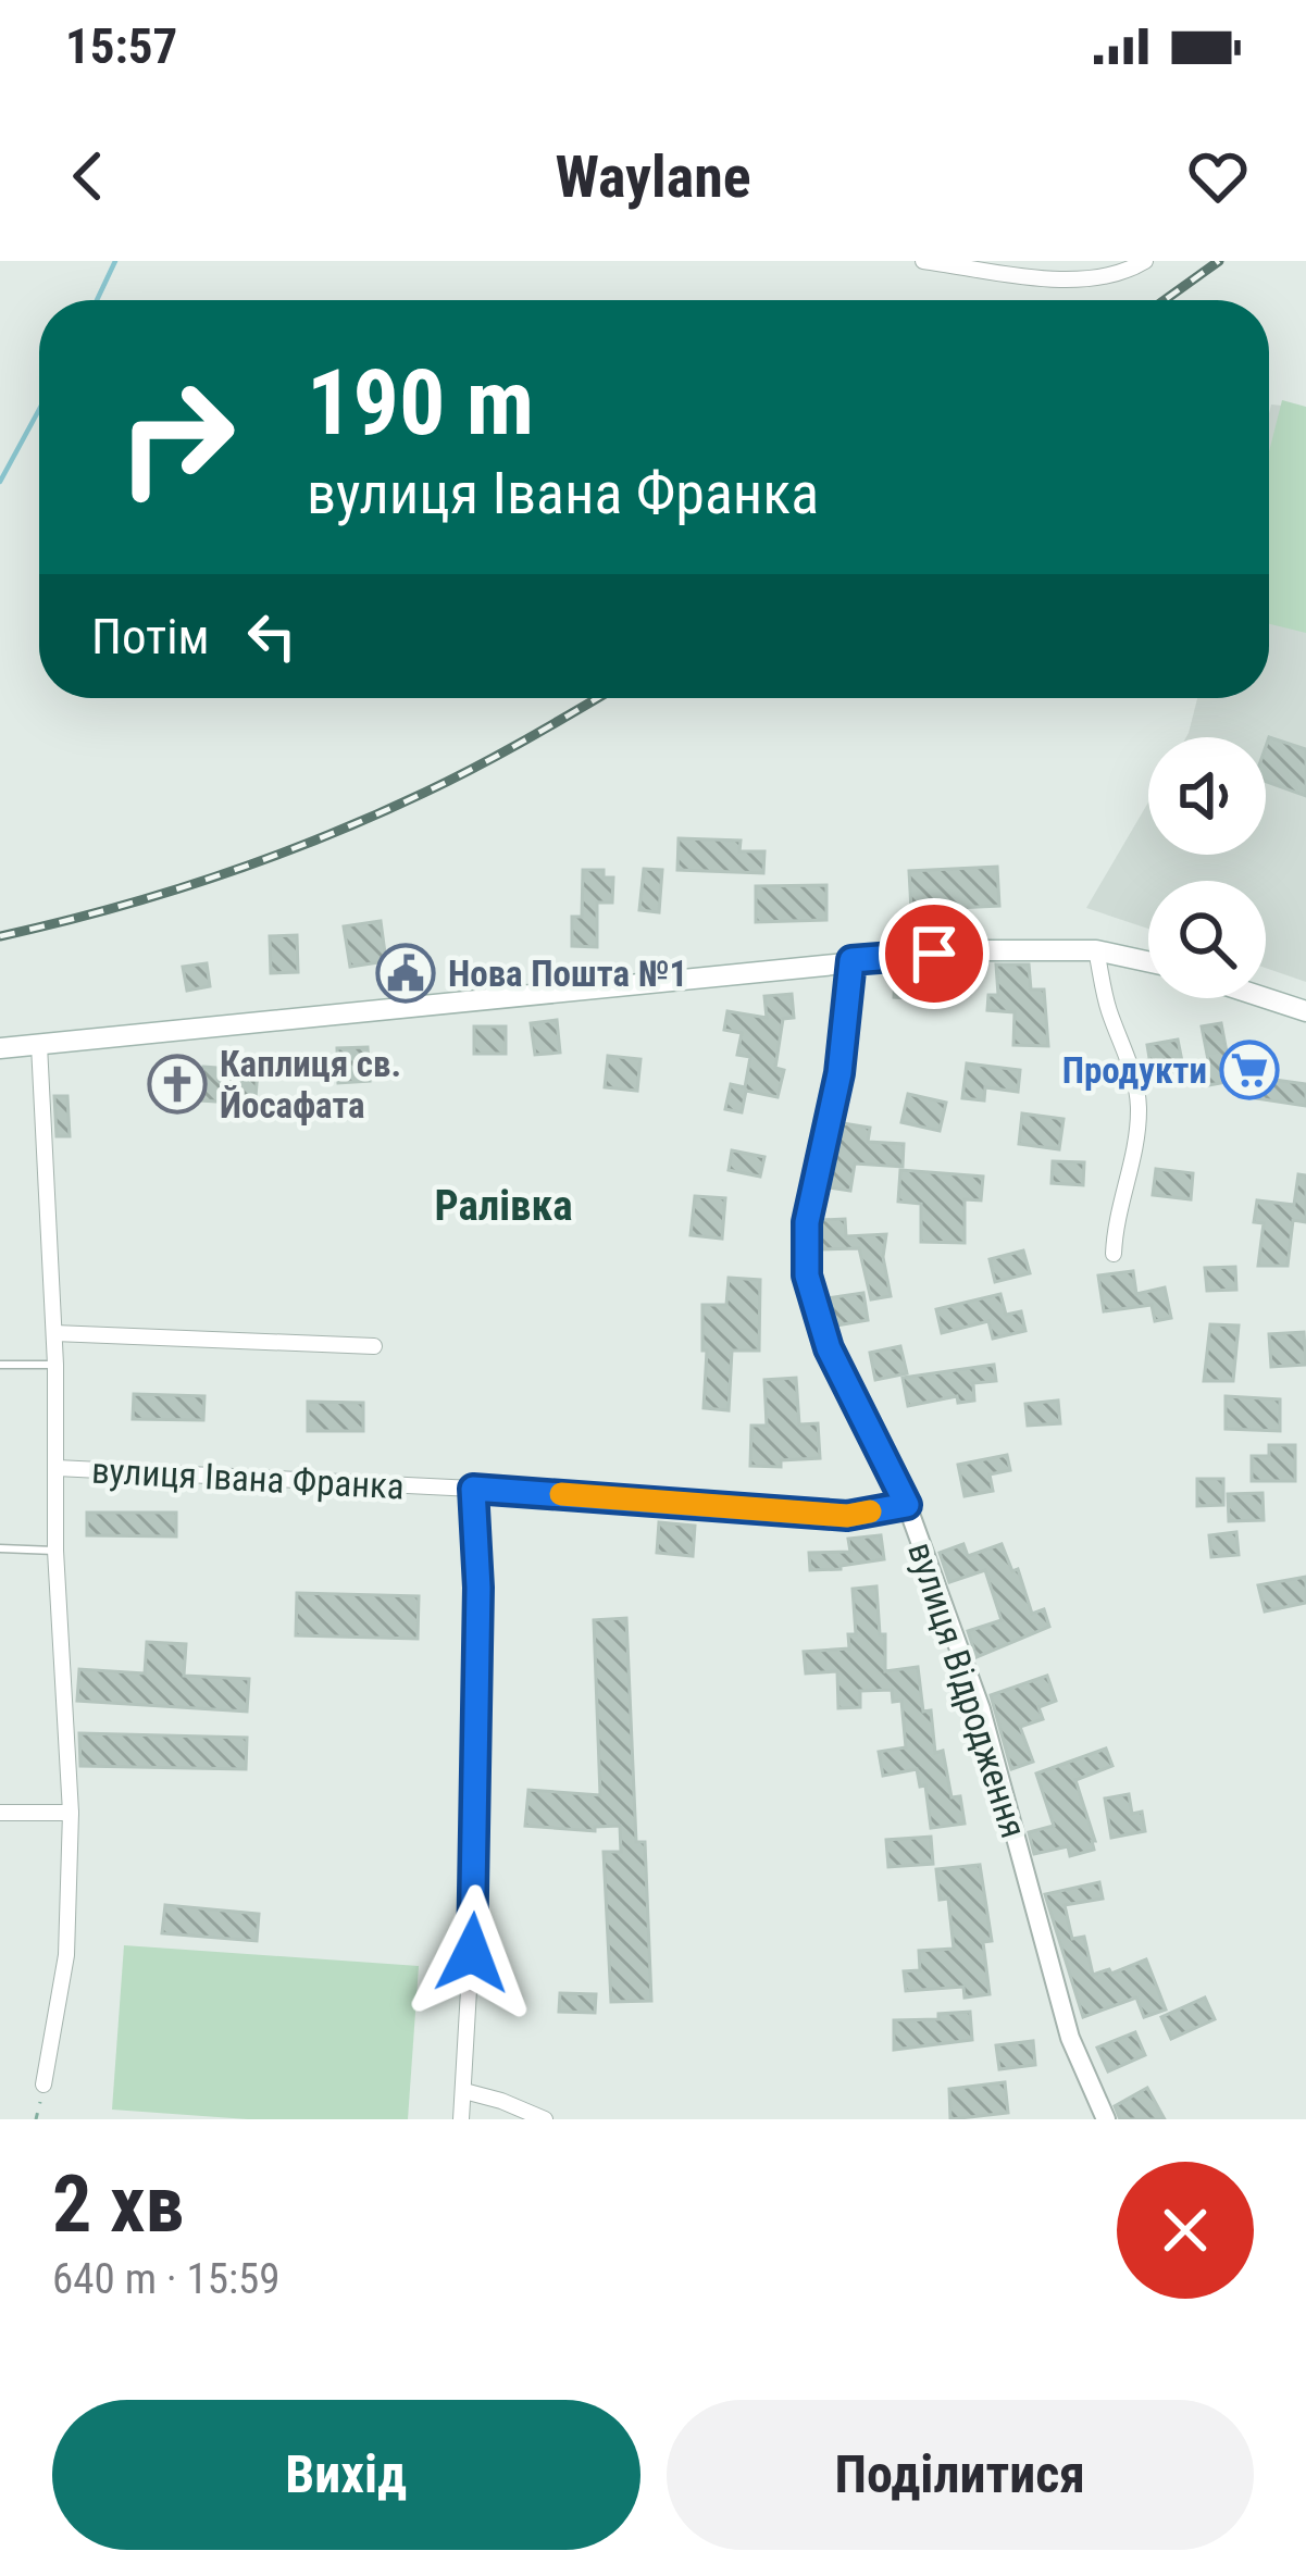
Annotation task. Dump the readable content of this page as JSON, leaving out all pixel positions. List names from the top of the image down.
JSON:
{
  "streets": {
    "street": ["вулиця Івана Франка", "вулиця Відродження"]
  },
  "crossings": [
    ["вулиця Івана Франка", "вулиця Відродження"]
  ],
  "districts": ["Ралівка"],
  "places": {
    "public building": ["Нова Пошта №1"],
    "supermarket": ["Продукти"],
    "church": ["Каплиця св. Йосафата"]
  },
  "page": {
    "status": "15:57",
    "header": "Waylane",
    "turn": ["190 m", "вулиця Івана Франка"],
    "then": "Потім",
    "heading": ["2 хв", "640 m · 15:59"],
    "buttons": ["Вихід", "Поділитися"]
  }
}
